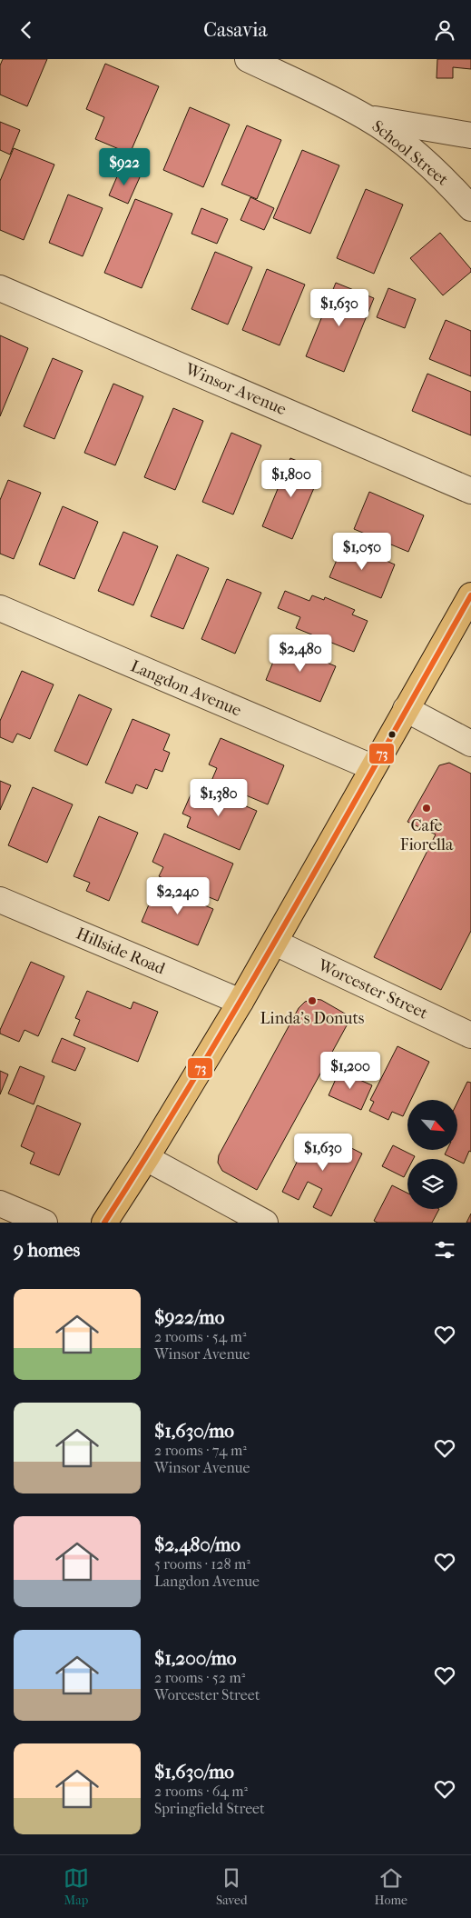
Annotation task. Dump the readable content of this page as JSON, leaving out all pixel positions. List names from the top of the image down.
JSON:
{
  "streets": {
    "street": [
      "School Street",
      "Winsor Avenue",
      "Langdon Avenue",
      "Hillside Road",
      "Worcester Street"
    ]
  },
  "places": ["Cafe Fiorella", "Linda's Donuts"],
  "lines": ["transit line 73"],
  "north": "bottom right",
  "page": {
    "header": "Casavia",
    "price": [
      "$922",
      "$1,630",
      "$1,800",
      "$1,050",
      "$2,480",
      "$1,380",
      "$2,240",
      "$1,200",
      "$1,630"
    ],
    "heading": "9 homes",
    "list": [
      {
        "name": "$922/mo",
        "note": "2 rooms · 54 m² · Winsor Avenue"
      },
      {
        "name": "$1,630/mo",
        "note": "2 rooms · 74 m² · Winsor Avenue"
      },
      {
        "name": "$2,480/mo",
        "note": "5 rooms · 128 m² · Langdon Avenue"
      },
      {
        "name": "$1,200/mo",
        "note": "2 rooms · 52 m² · Worcester Street"
      },
      {
        "name": "$1,630/mo",
        "note": "2 rooms · 64 m² · Springfield Street"
      }
    ],
    "tabs": ["Map", "Saved", "Home"]
  }
}
